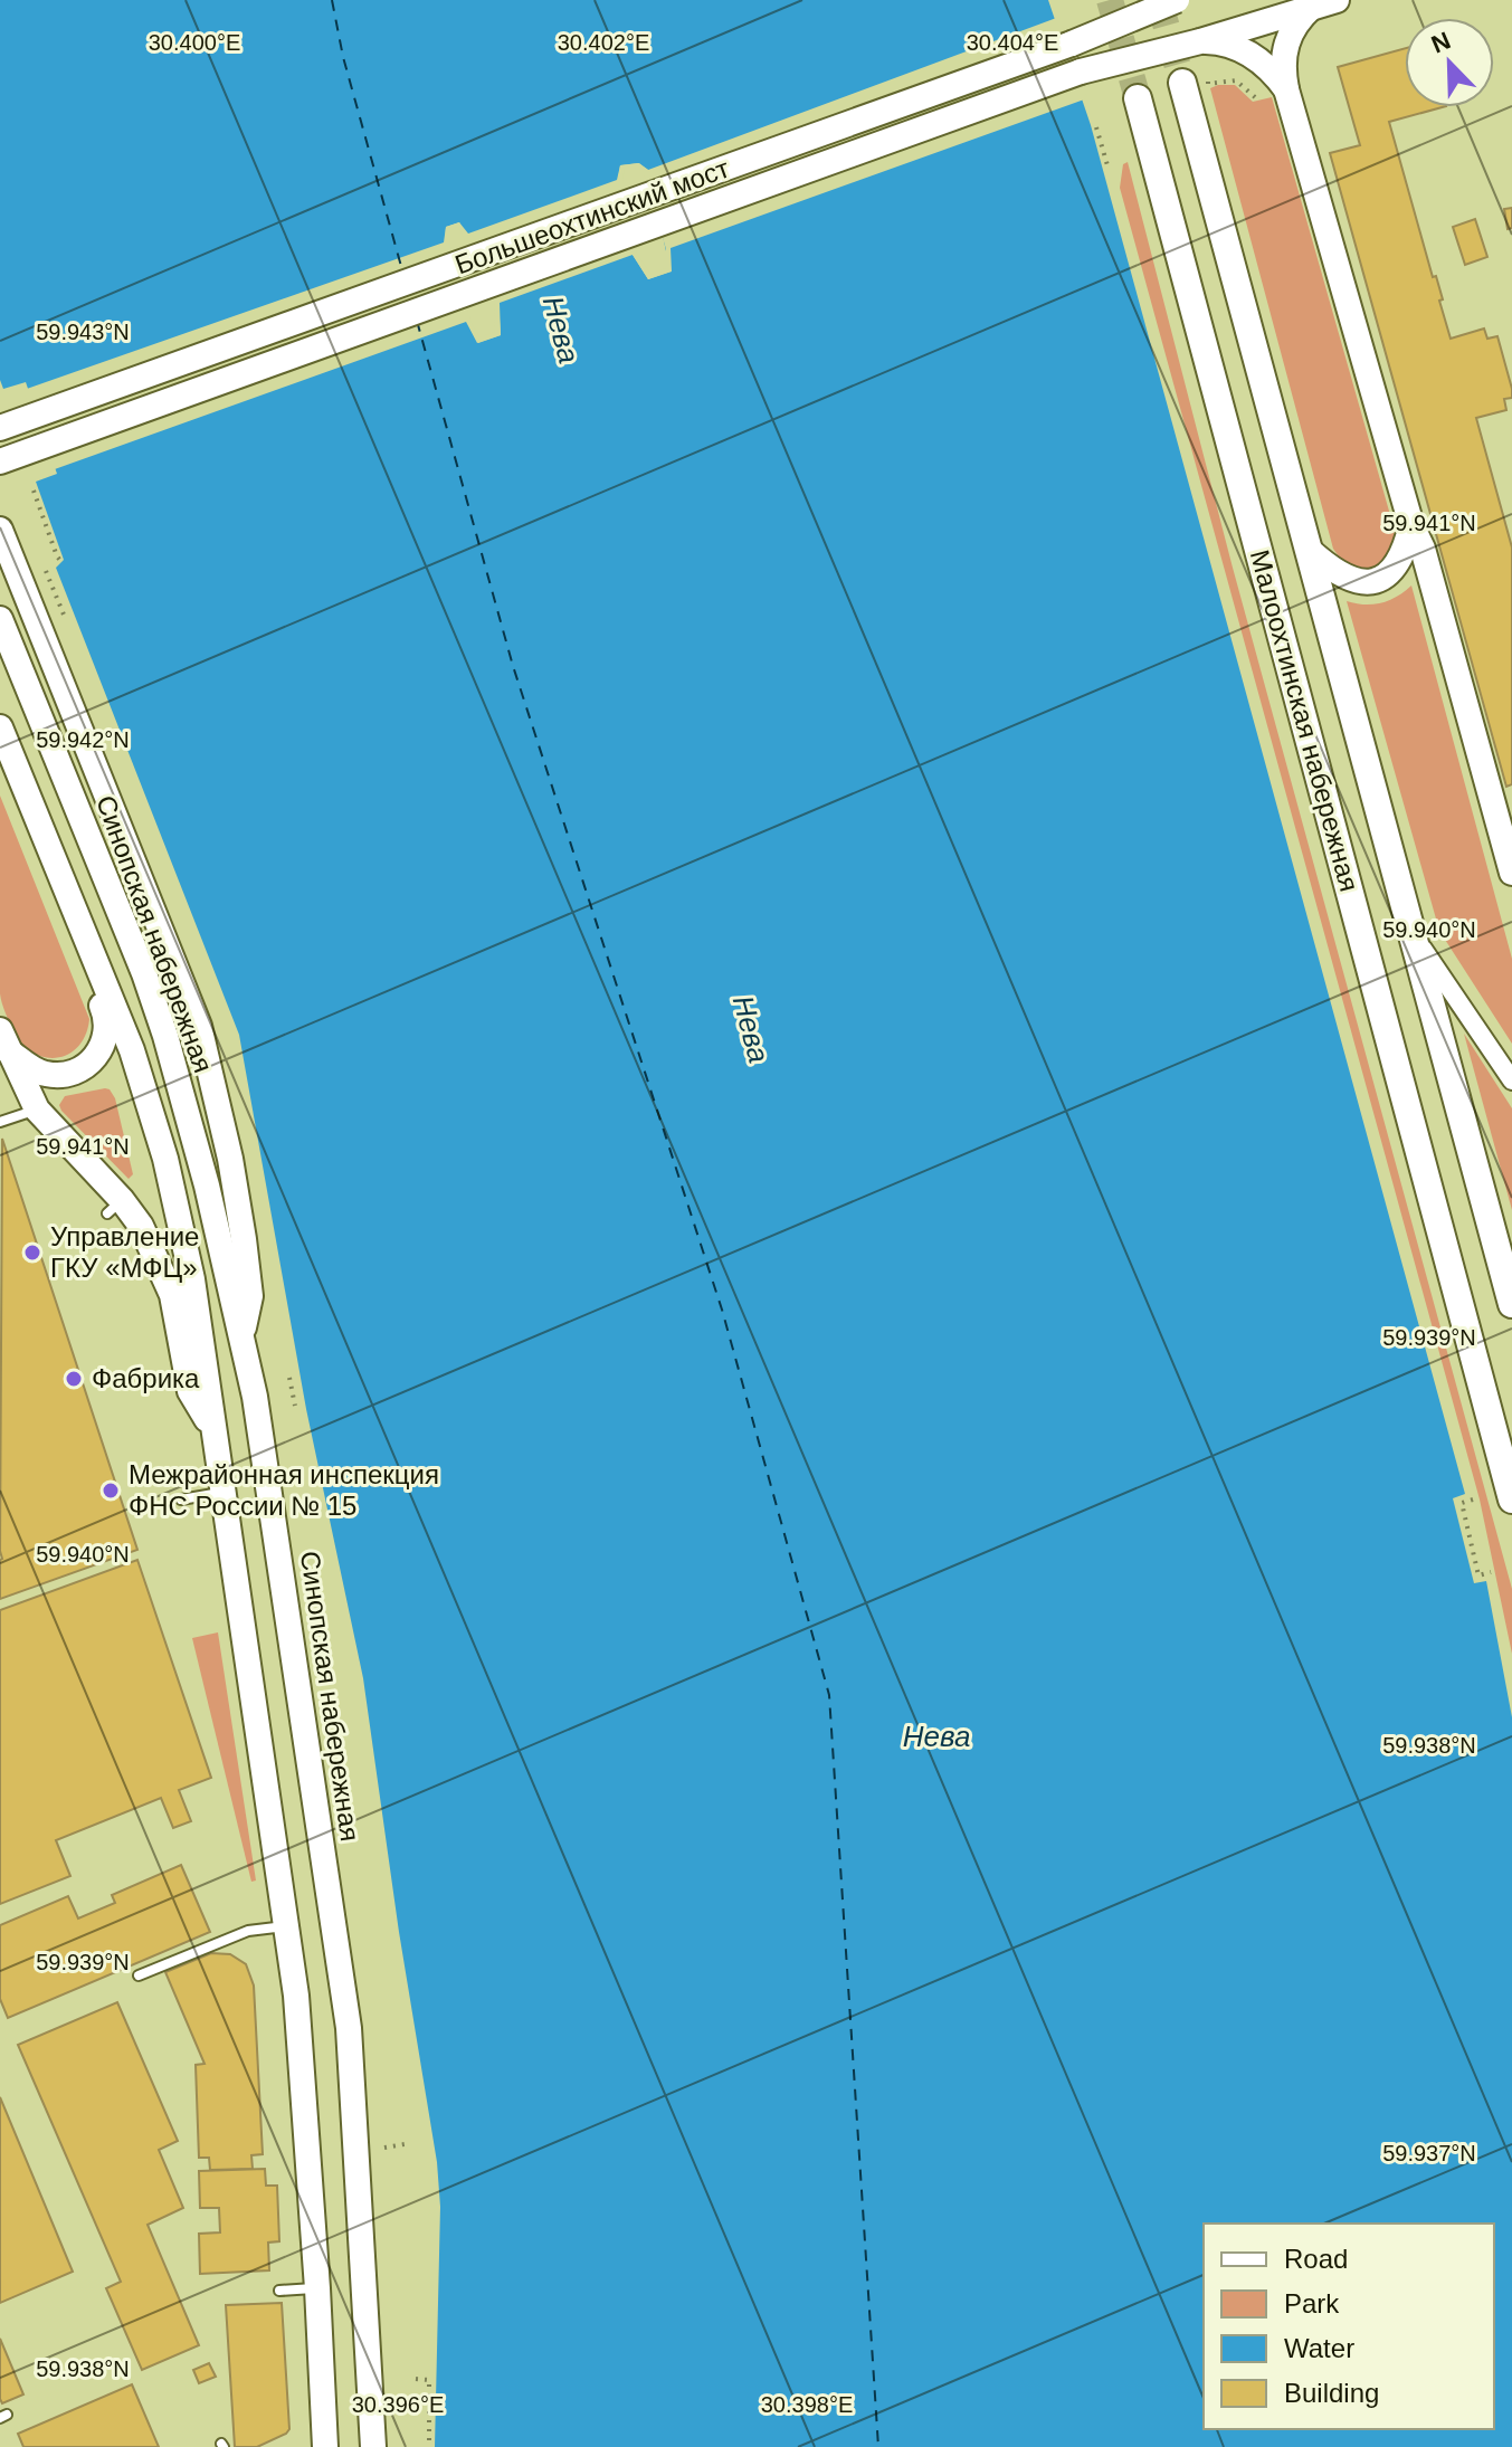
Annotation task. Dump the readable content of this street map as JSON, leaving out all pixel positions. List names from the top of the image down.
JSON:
{
  "streets": {
    "main road": ["Большеохтинский мост", "Малоохтинская набережная", "Синопская набережная"]
  },
  "water": ["Нева"],
  "places": ["Управление ГКУ «МФЦ»", "Фабрика", "Межрайонная инспекция ФНС России № 15"],
  "legend": [
    "Road",
    "Park",
    "Water",
    "Building"
  ],
  "north": "top left",
  "coordinates": [
    "30.400°E",
    "30.402°E",
    "30.404°E",
    "59.943°N",
    "59.941°N",
    "59.942°N",
    "59.940°N",
    "59.939°N",
    "59.938°N",
    "59.937°N",
    "30.396°E",
    "30.398°E"
  ]
}
